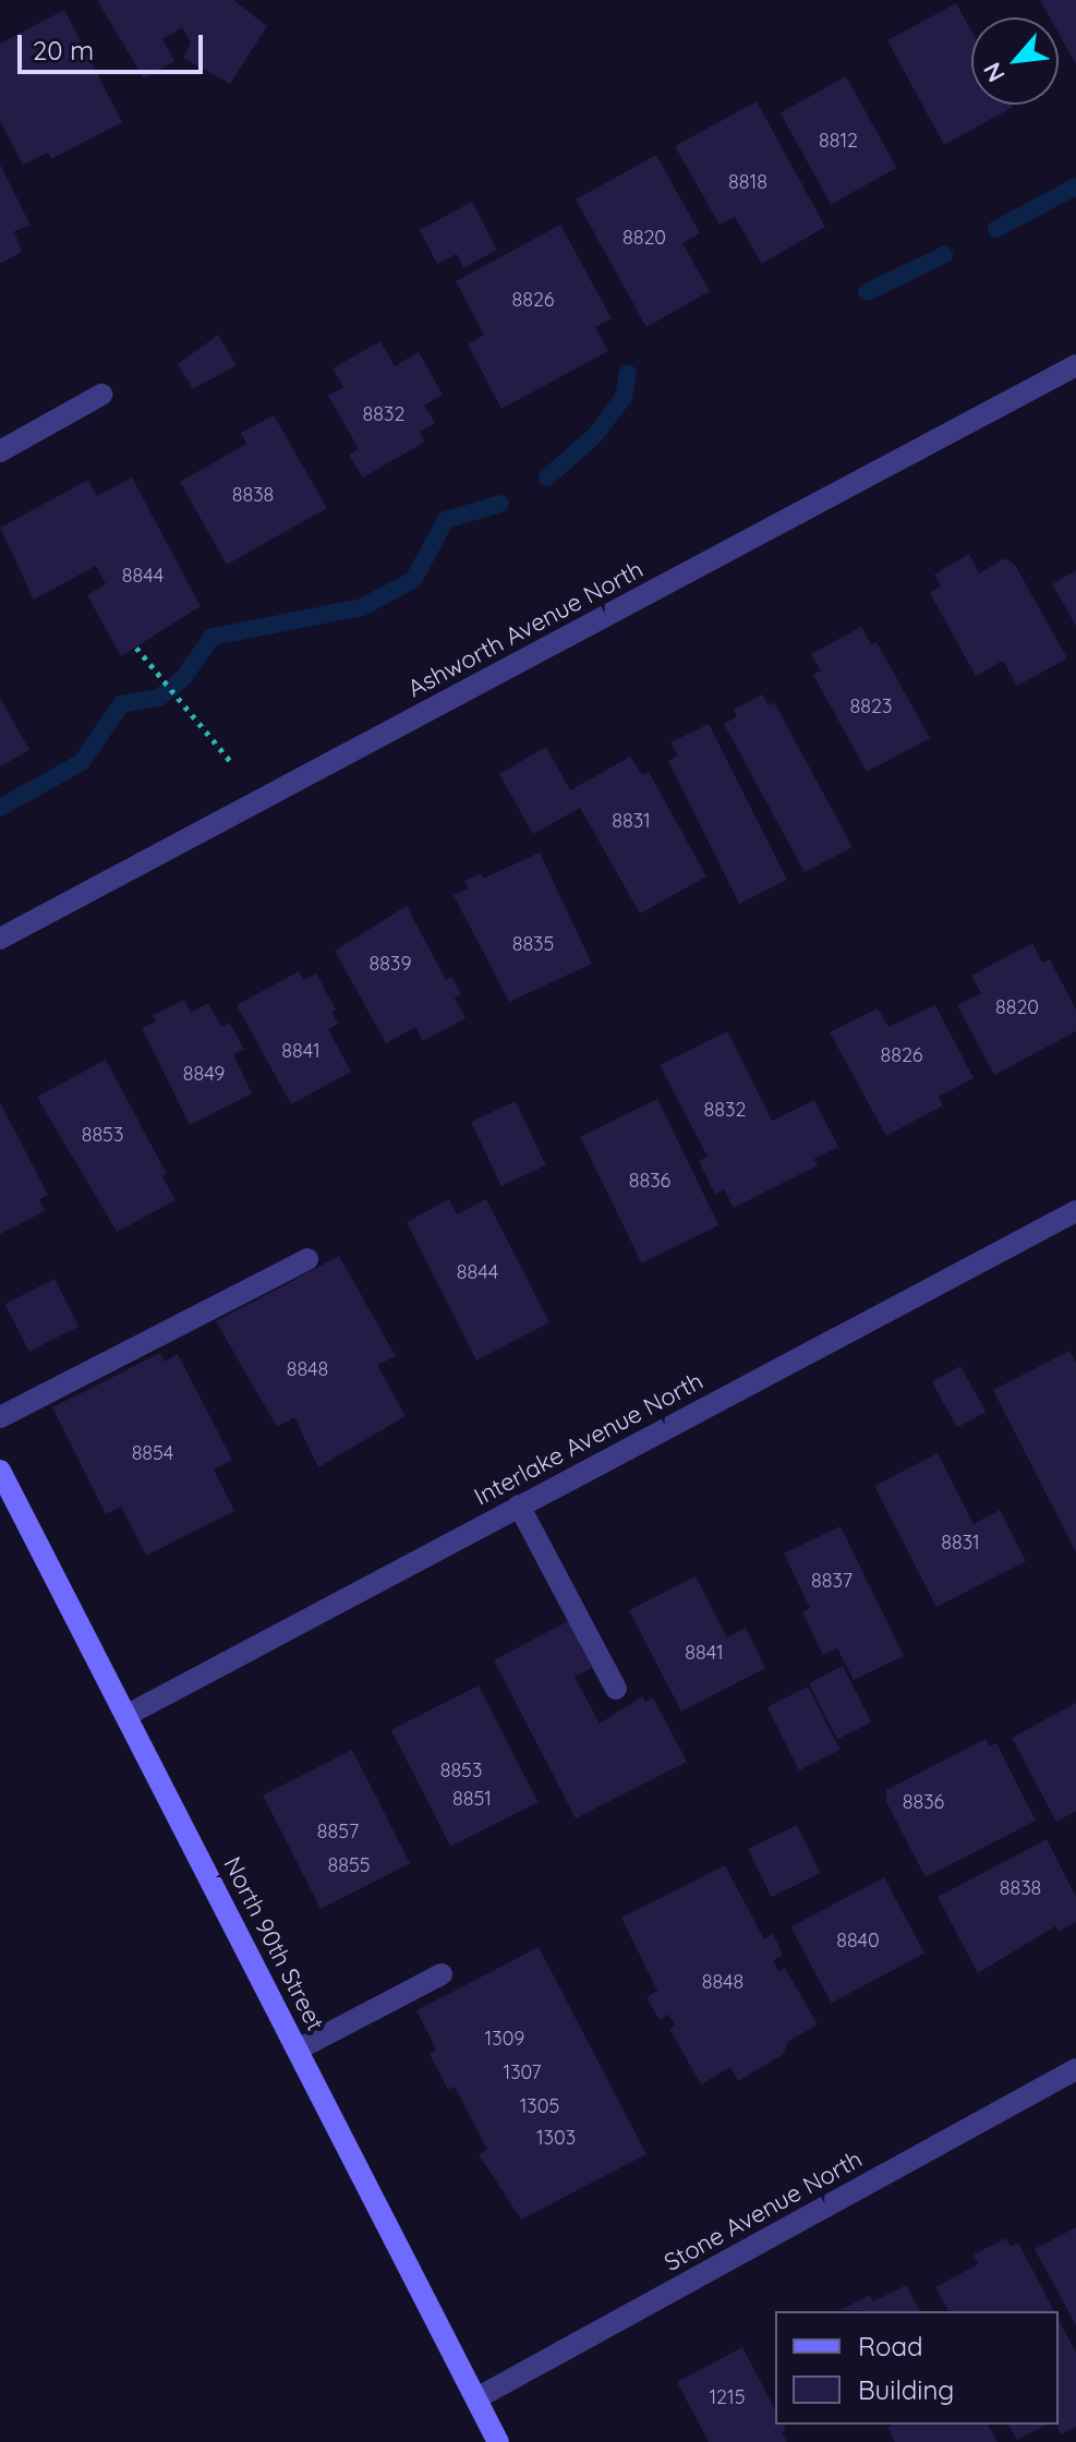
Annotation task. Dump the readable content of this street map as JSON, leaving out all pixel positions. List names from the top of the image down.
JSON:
{
  "streets": {
    "street": [
      "Ashworth Avenue North",
      "Interlake Avenue North",
      "North 90th Street",
      "Stone Avenue North"
    ]
  },
  "crossings": [
    ["Interlake Avenue North", "North 90th Street"],
    ["North 90th Street", "Stone Avenue North"]
  ],
  "house_numbers": [
    "8812",
    "8818",
    "8820",
    "8826",
    "8832",
    "8838",
    "8844",
    "8823",
    "8831",
    "8835",
    "8839",
    "8820",
    "8841",
    "8826",
    "8849",
    "8832",
    "8853",
    "8836",
    "8844",
    "8848",
    "8854",
    "8831",
    "8837",
    "8841",
    "8853",
    "8851",
    "8836",
    "8857",
    "8855",
    "8838",
    "8840",
    "8848",
    "1309",
    "1307",
    "1305",
    "1303",
    "1215"
  ],
  "legend": ["Road", "Building"],
  "scale_bar": "20 m",
  "north": "bottom left"
}
